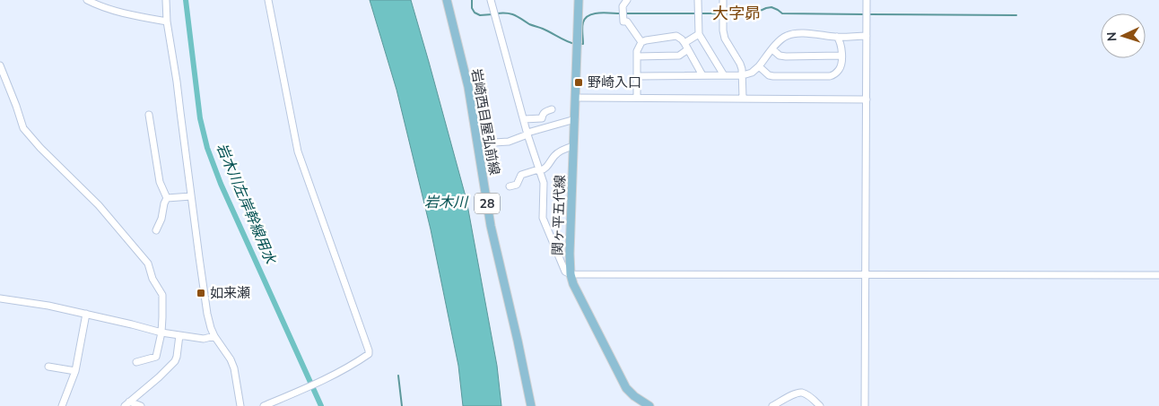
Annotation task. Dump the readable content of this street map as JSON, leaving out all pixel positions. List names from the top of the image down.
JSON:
{
  "streets": {
    "main road": ["岩崎西目屋弘前線", "28", "関ヶ平五代線"]
  },
  "districts": ["大字昴"],
  "water": ["岩木川", "岩木川左岸幹線用水"],
  "places": {
    "transit": ["野崎入口", "如来瀬"]
  },
  "north": "left"
}
